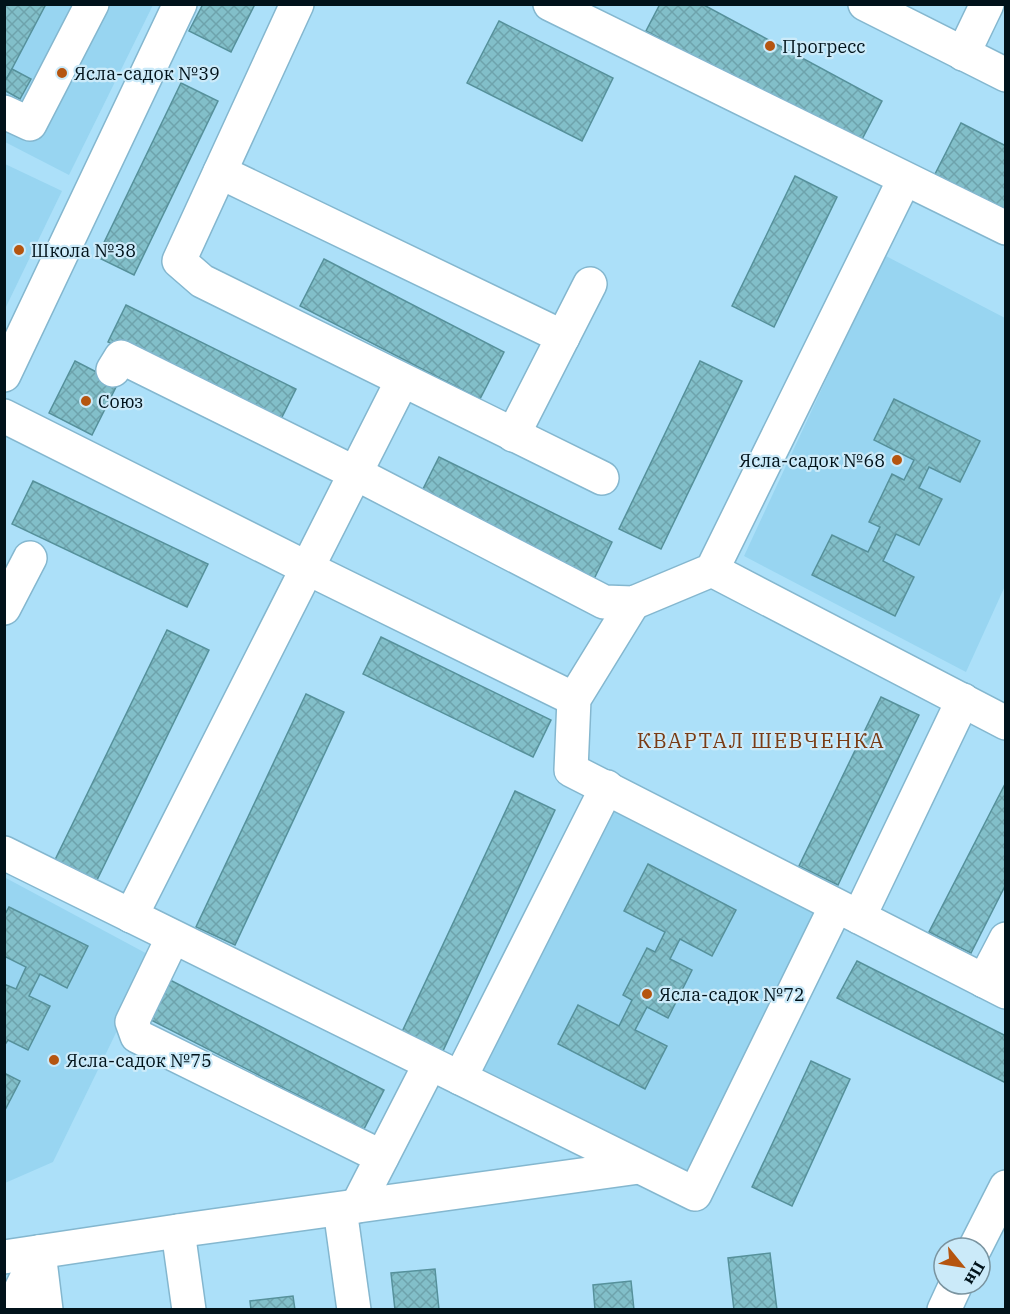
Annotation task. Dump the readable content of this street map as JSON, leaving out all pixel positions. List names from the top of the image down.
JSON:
{
  "districts": ["КВАРТАЛ ШЕВЧЕНКА"],
  "places": [
    "Прогресс",
    "Ясла-садок №39",
    "Школа №38",
    "Союз",
    "Ясла-садок №68",
    "Ясла-садок №72",
    "Ясла-садок №75"
  ],
  "north": "bottom right"
}
